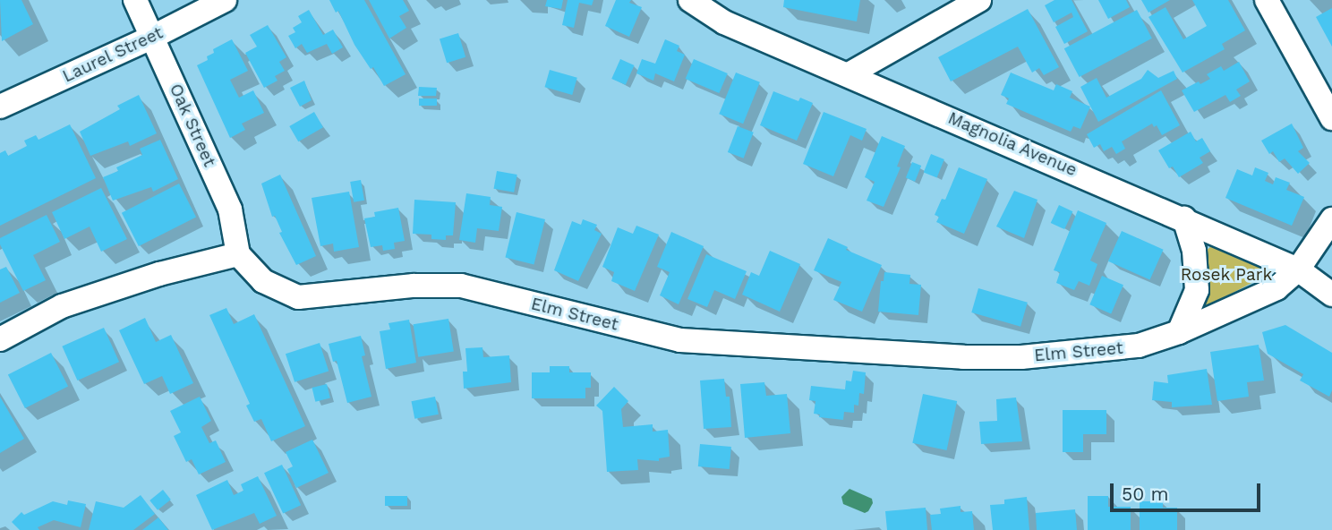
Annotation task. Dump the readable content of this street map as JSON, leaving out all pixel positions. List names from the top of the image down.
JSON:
{
  "streets": {
    "street": [
      "Laurel Street",
      "Oak Street",
      "Magnolia Avenue",
      "Elm Street"
    ]
  },
  "crossings": [
    ["Laurel Street", "Oak Street"],
    ["Oak Street", "Elm Street"],
    ["Magnolia Avenue", "Elm Street"]
  ],
  "parks": ["Rosek Park"],
  "scale_bar": "50 m"
}
